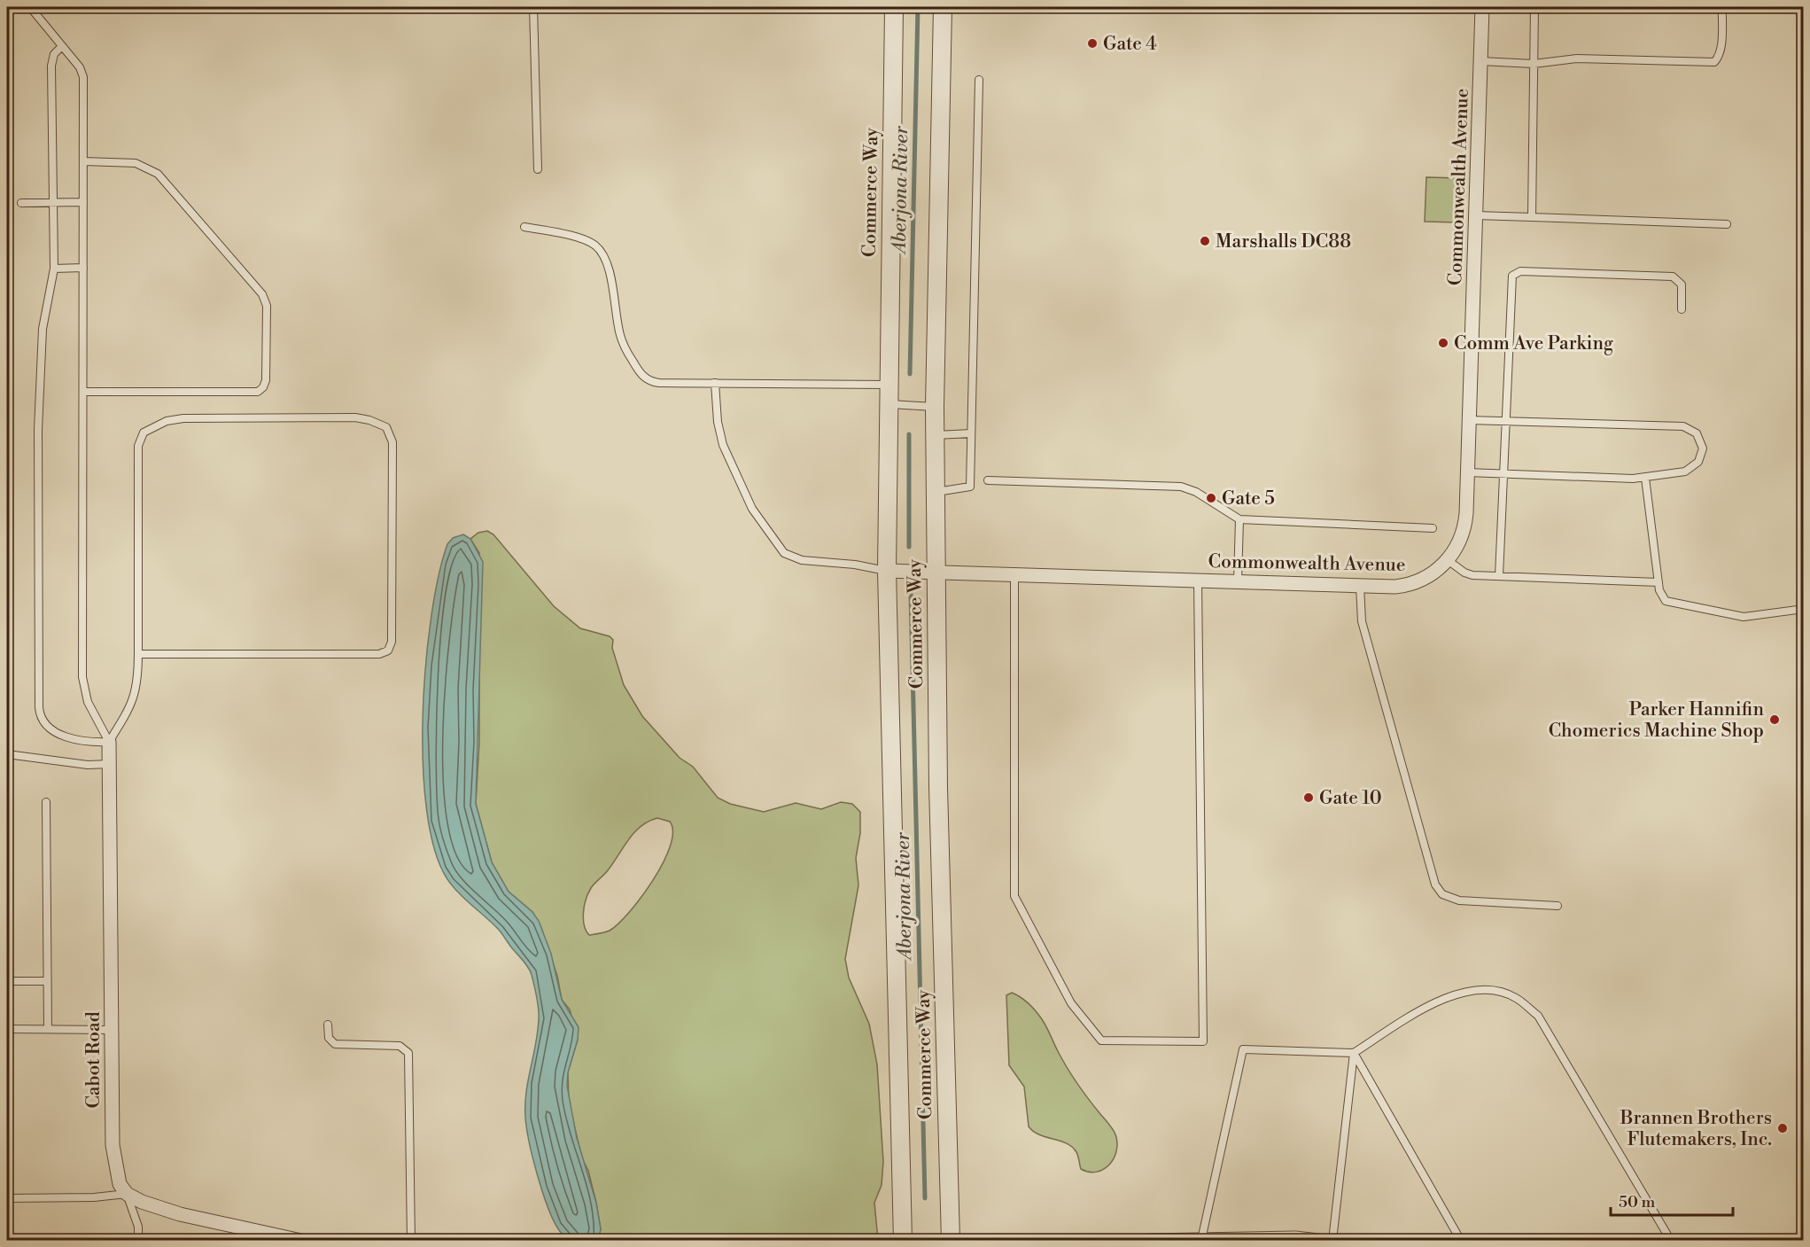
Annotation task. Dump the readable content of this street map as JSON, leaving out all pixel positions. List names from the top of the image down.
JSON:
{
  "streets": {
    "street": ["Commonwealth Avenue", "Commerce Way", "Cabot Road"]
  },
  "crossings": [
    ["Commonwealth Avenue", "Commerce Way"]
  ],
  "water": ["Aberjona River"],
  "places": [
    "Gate 4",
    "Marshalls DC88",
    "Comm Ave Parking",
    "Gate 5",
    "Parker Hannifin Chomerics Machine Shop",
    "Gate 10",
    "Brannen Brothers Flutemakers, Inc."
  ],
  "scale_bar": "50 m"
}
